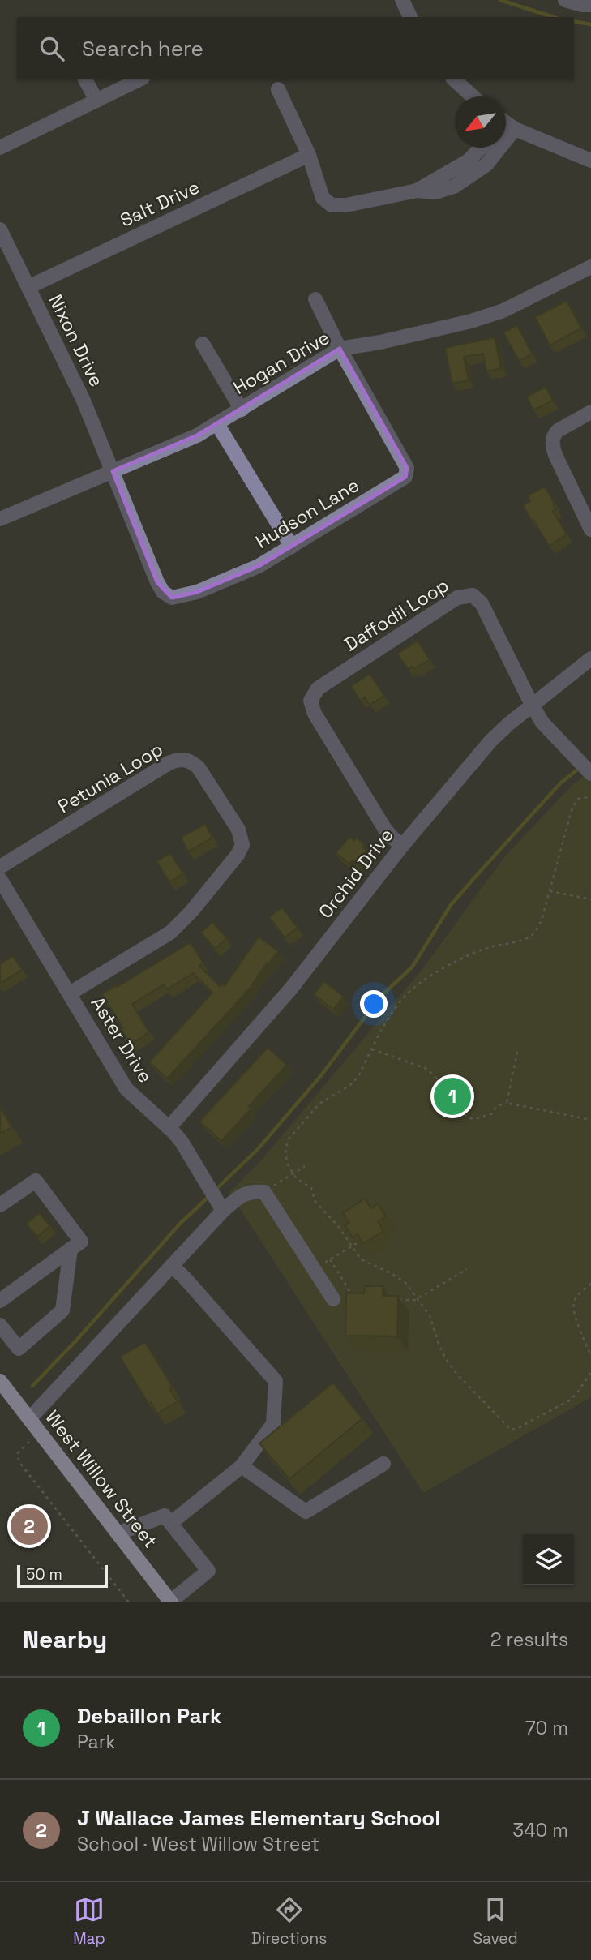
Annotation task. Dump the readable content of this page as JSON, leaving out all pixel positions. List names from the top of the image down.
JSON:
{
  "streets": {
    "main road": ["West Willow Street"],
    "street": [
      "Salt Drive",
      "Nixon Drive",
      "Hogan Drive",
      "Hudson Lane",
      "Daffodil Loop",
      "Petunia Loop",
      "Orchid Drive",
      "Aster Drive"
    ]
  },
  "crossings": [
    ["Salt Drive", "Nixon Drive"],
    ["Nixon Drive", "Hogan Drive"],
    ["Nixon Drive", "Hudson Lane"],
    ["Hogan Drive", "Hudson Lane"],
    ["Daffodil Loop", "Orchid Drive"],
    ["Petunia Loop", "Aster Drive"],
    ["Orchid Drive", "Aster Drive"]
  ],
  "scale_bar": "50 m",
  "north": "bottom left",
  "page": {
    "search": "Search here",
    "pins": ["1", "2"],
    "scale": "50 m",
    "heading": ["Nearby", "2 results"],
    "list": [
      {
        "mark": "1",
        "name": "Debaillon Park",
        "note": "Park",
        "value": "70 m"
      },
      {
        "mark": "2",
        "name": "J Wallace James Elementary School",
        "note": "School · West Willow Street",
        "value": "340 m"
      }
    ],
    "nav": ["Map", "Directions", "Saved"]
  }
}
